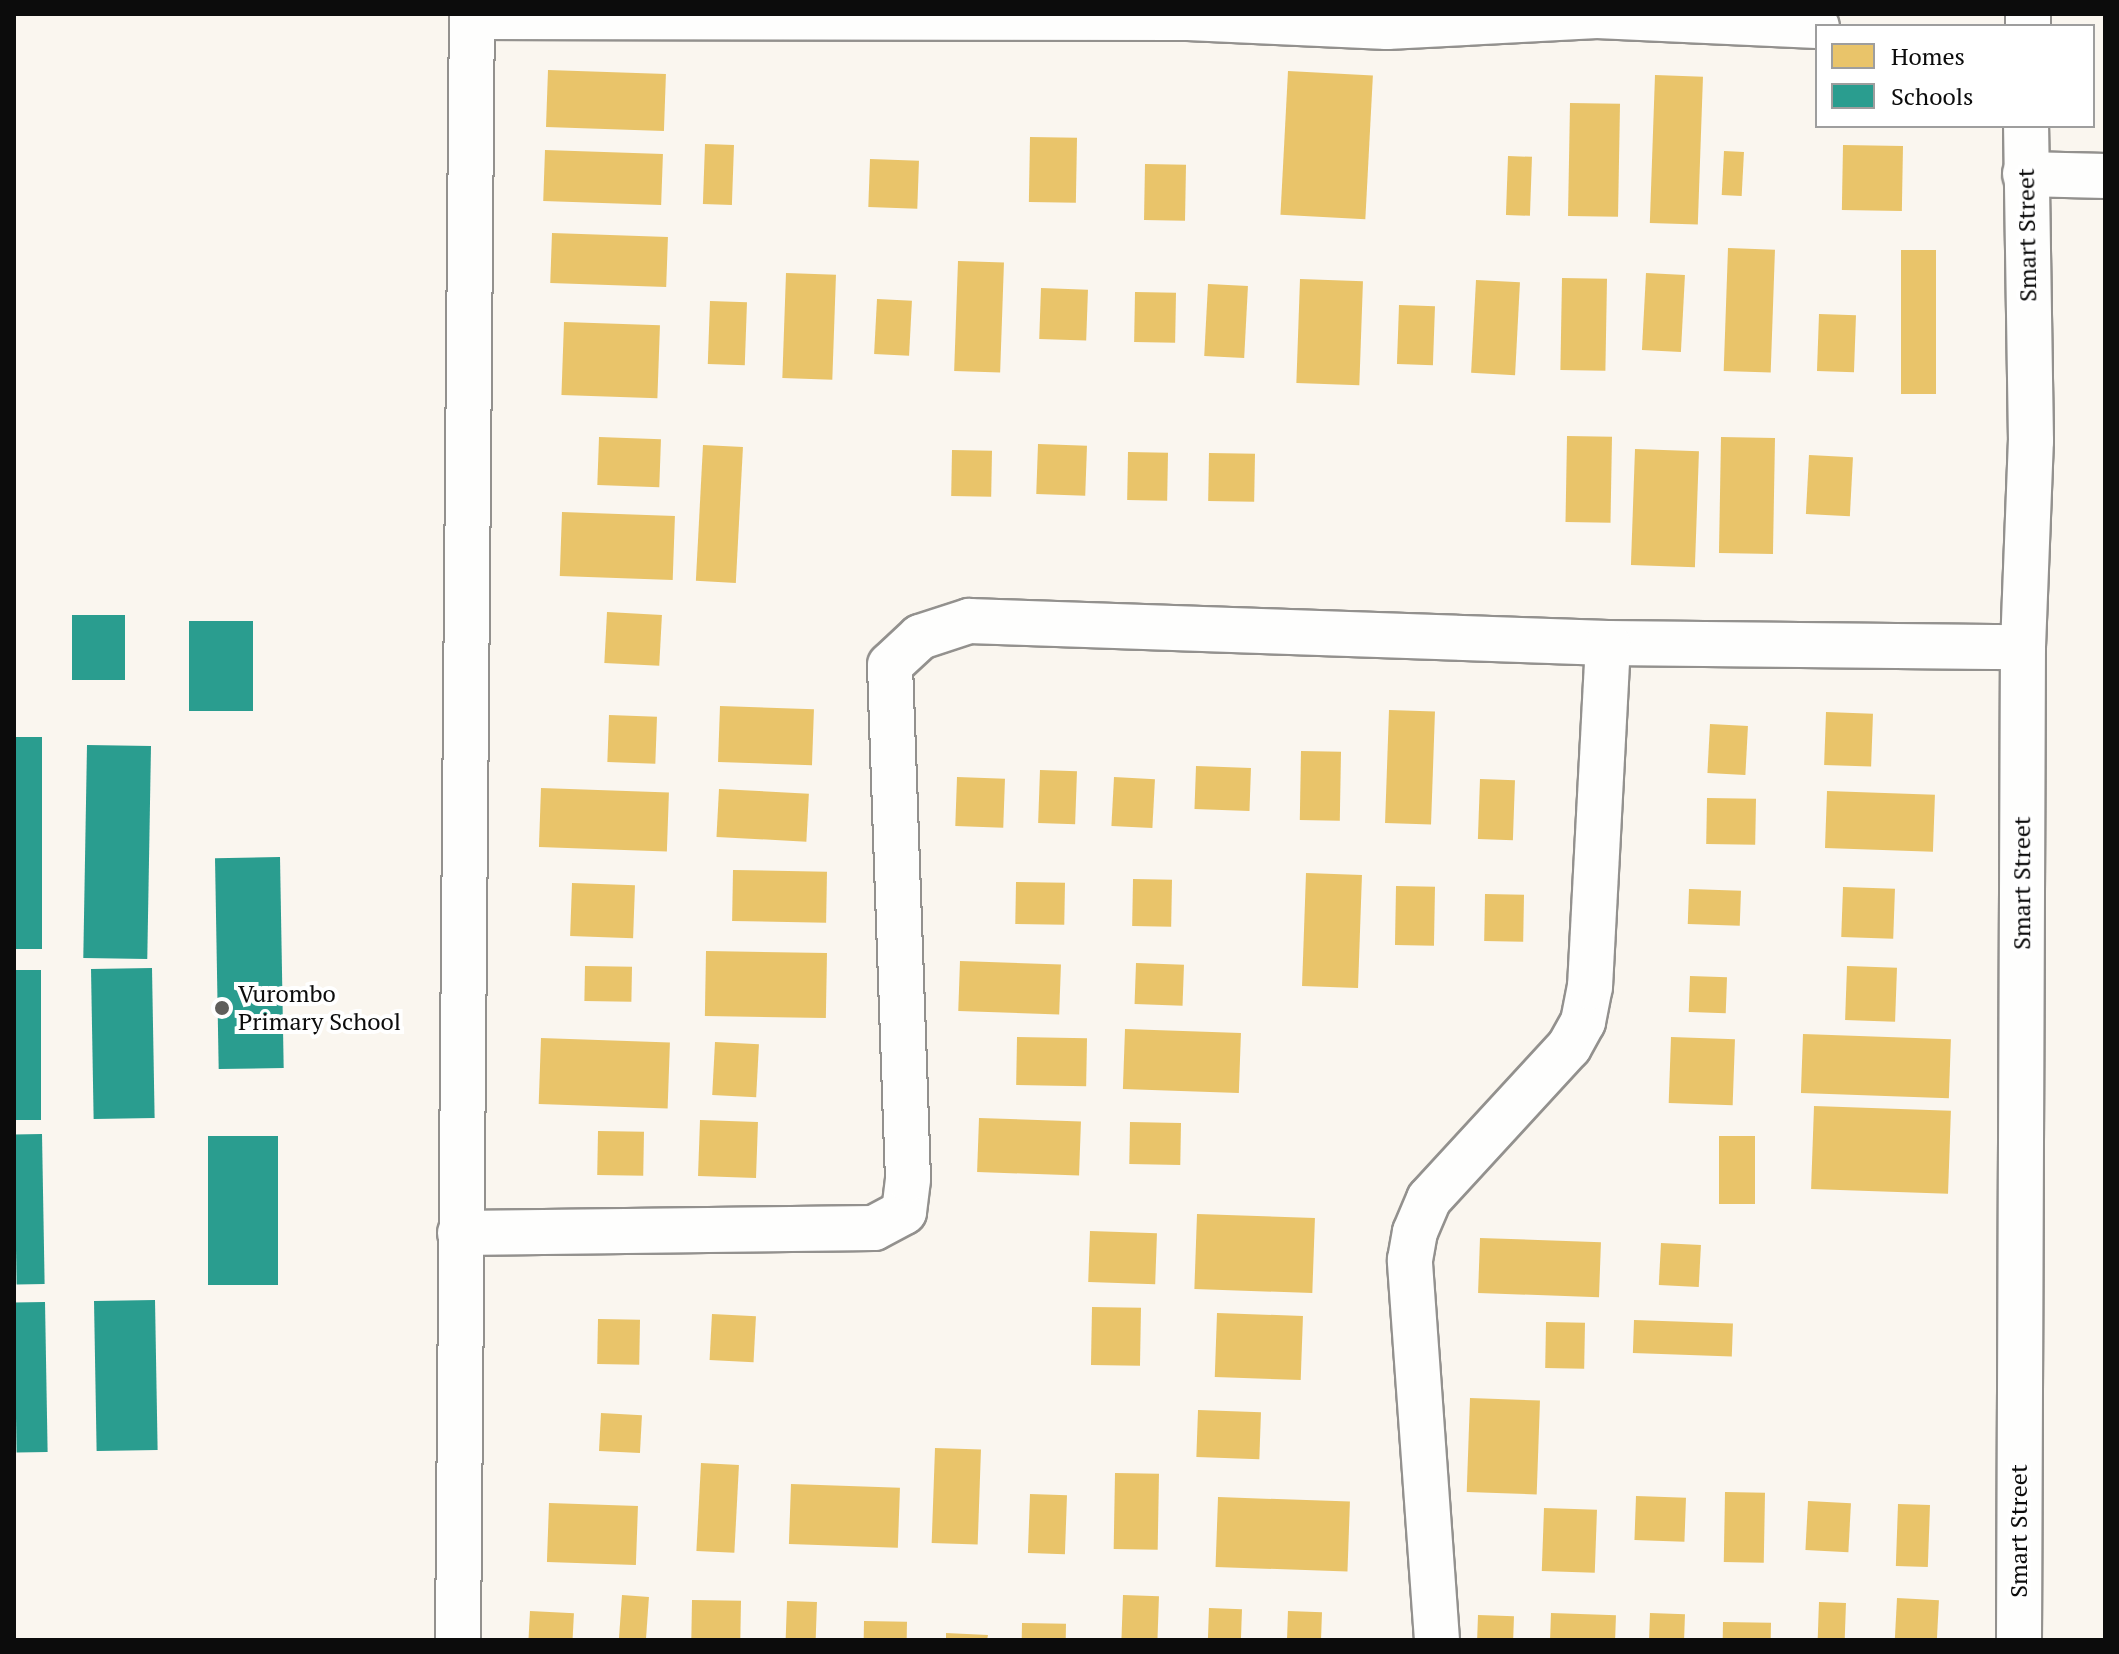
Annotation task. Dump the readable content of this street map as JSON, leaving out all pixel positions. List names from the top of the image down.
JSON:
{
  "streets": {
    "street": ["Smart Street"]
  },
  "places": ["Vurombo Primary School"],
  "legend": ["Homes", "Schools"]
}
